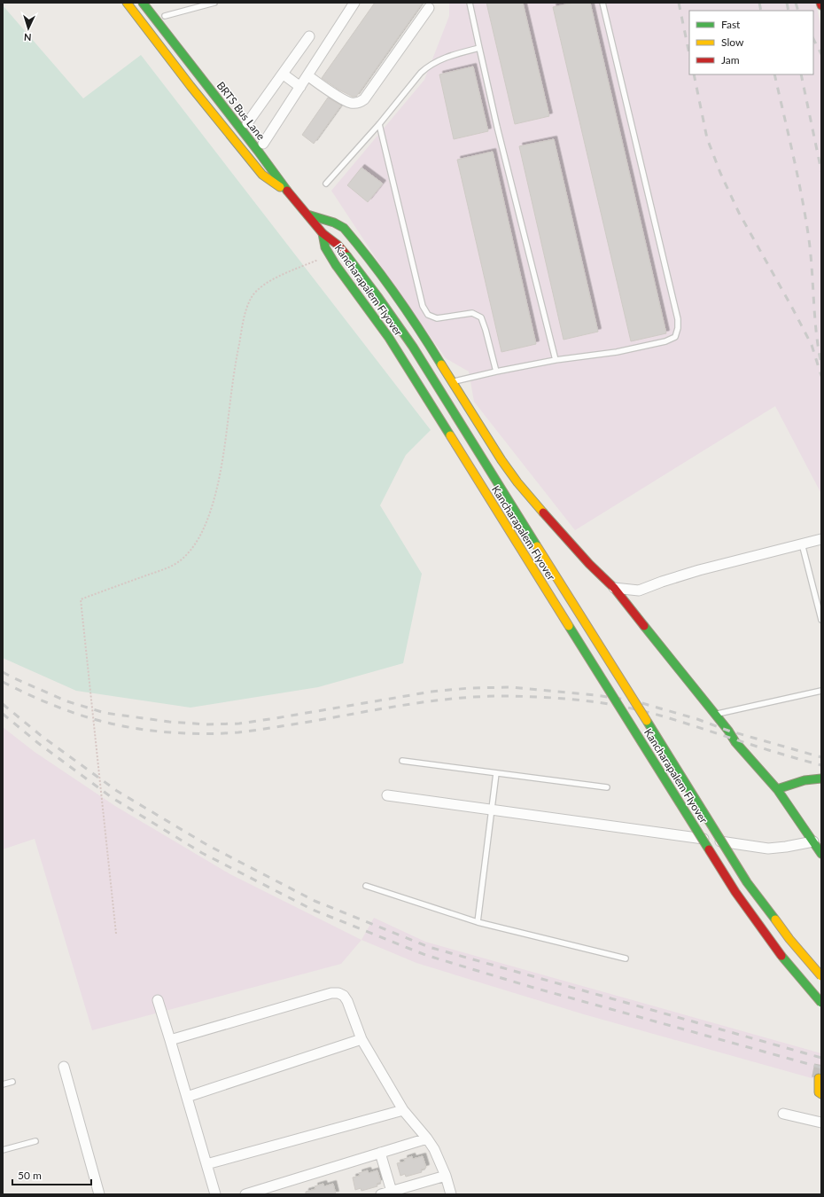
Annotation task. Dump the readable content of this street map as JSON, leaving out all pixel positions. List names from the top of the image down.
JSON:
{
  "streets": {
    "main road": ["BRTS Bus Lane", "Kancharapalem Flyover"]
  },
  "crossings": [
    ["BRTS Bus Lane", "Kancharapalem Flyover"]
  ],
  "legend": ["Fast", "Slow", "Jam"],
  "scale_bar": "50 m",
  "north": "bottom"
}
